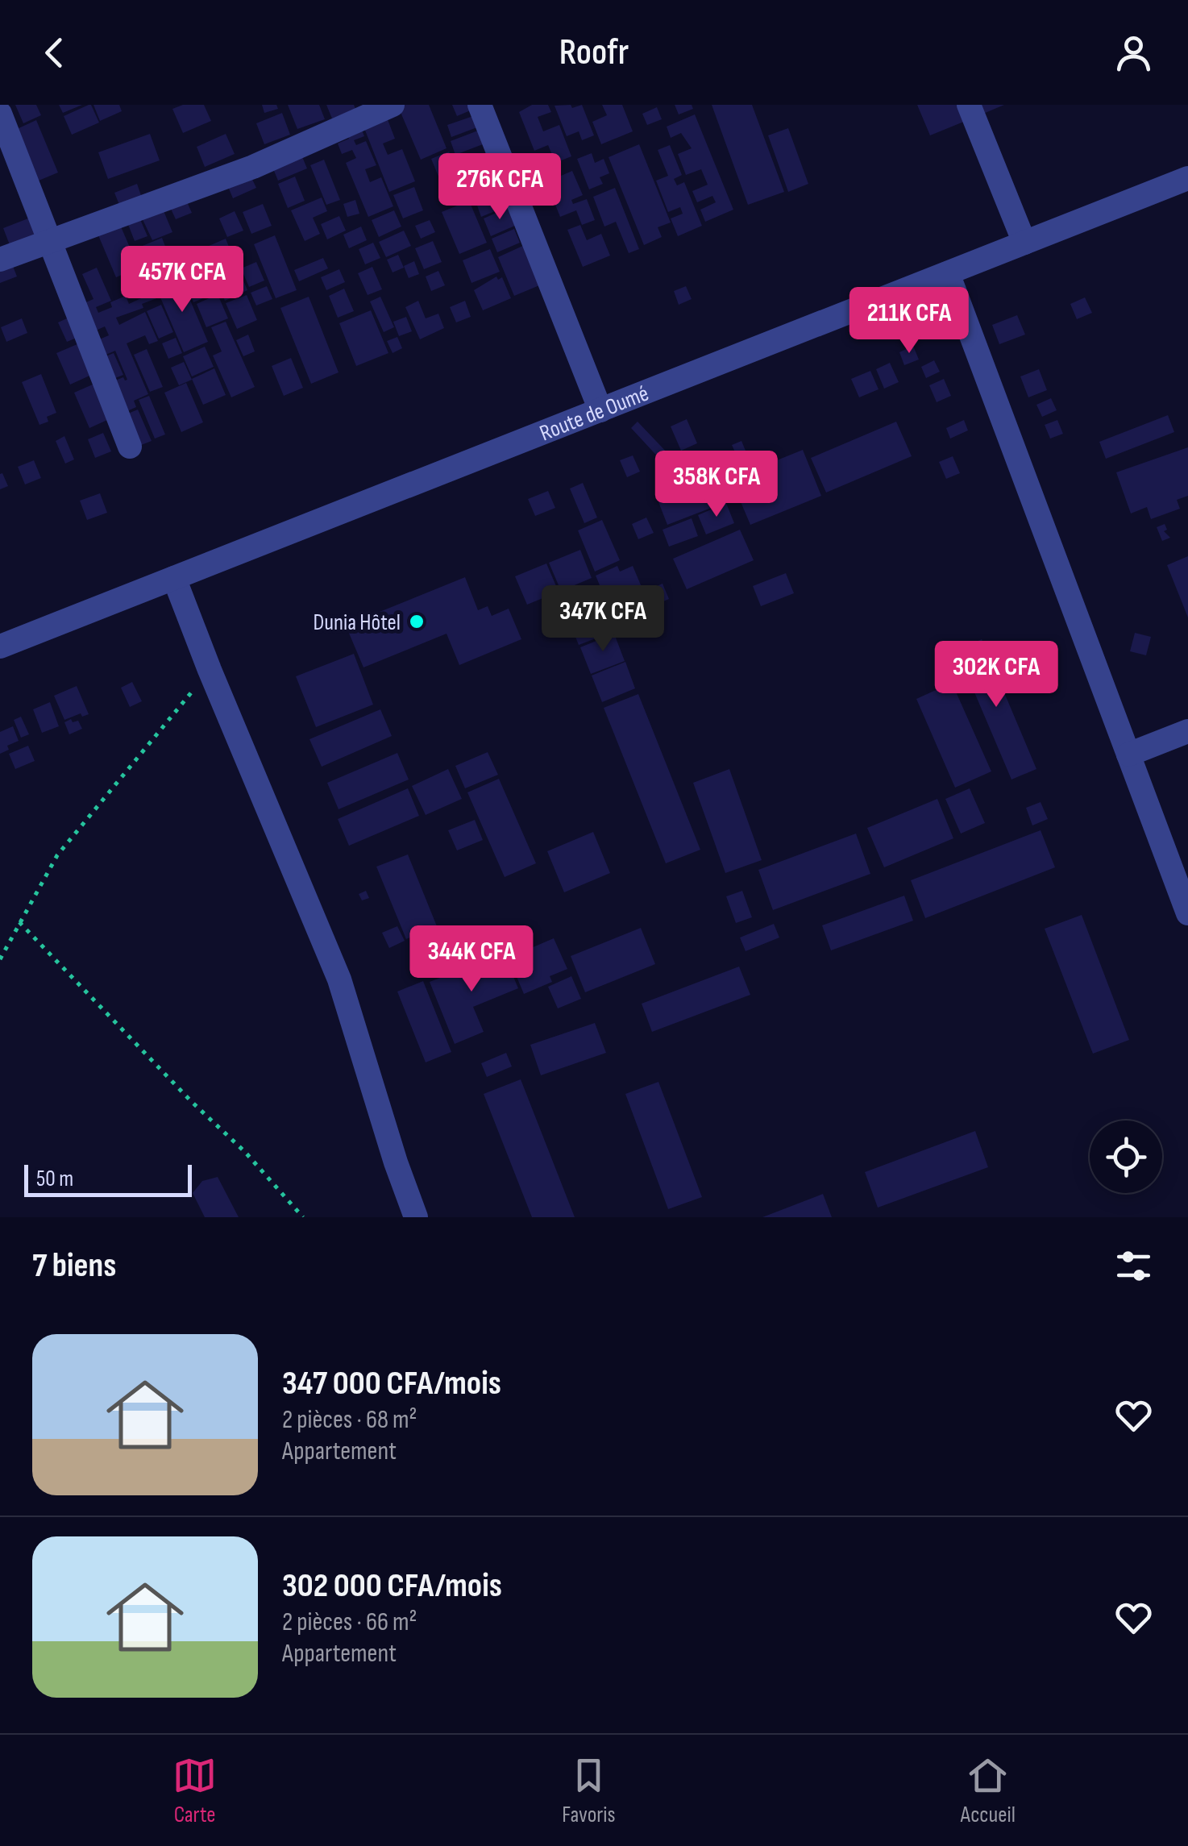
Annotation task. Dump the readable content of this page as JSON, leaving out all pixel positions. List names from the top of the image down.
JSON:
{
  "streets": {
    "street": ["Route de Oumé"]
  },
  "places": ["Dunia Hôtel"],
  "scale_bar": "50 m",
  "page": {
    "header": "Roofr",
    "price": [
      "276K CFA",
      "457K CFA",
      "211K CFA",
      "358K CFA",
      "347K CFA",
      "302K CFA",
      "344K CFA"
    ],
    "scale": "50 m",
    "heading": "7 biens",
    "list": [
      {
        "name": "347 000 CFA/mois",
        "note": "2 pièces · 68 m² · Appartement"
      },
      {
        "name": "302 000 CFA/mois",
        "note": "2 pièces · 66 m² · Appartement"
      }
    ],
    "tabs": ["Carte", "Favoris", "Accueil"]
  }
}
